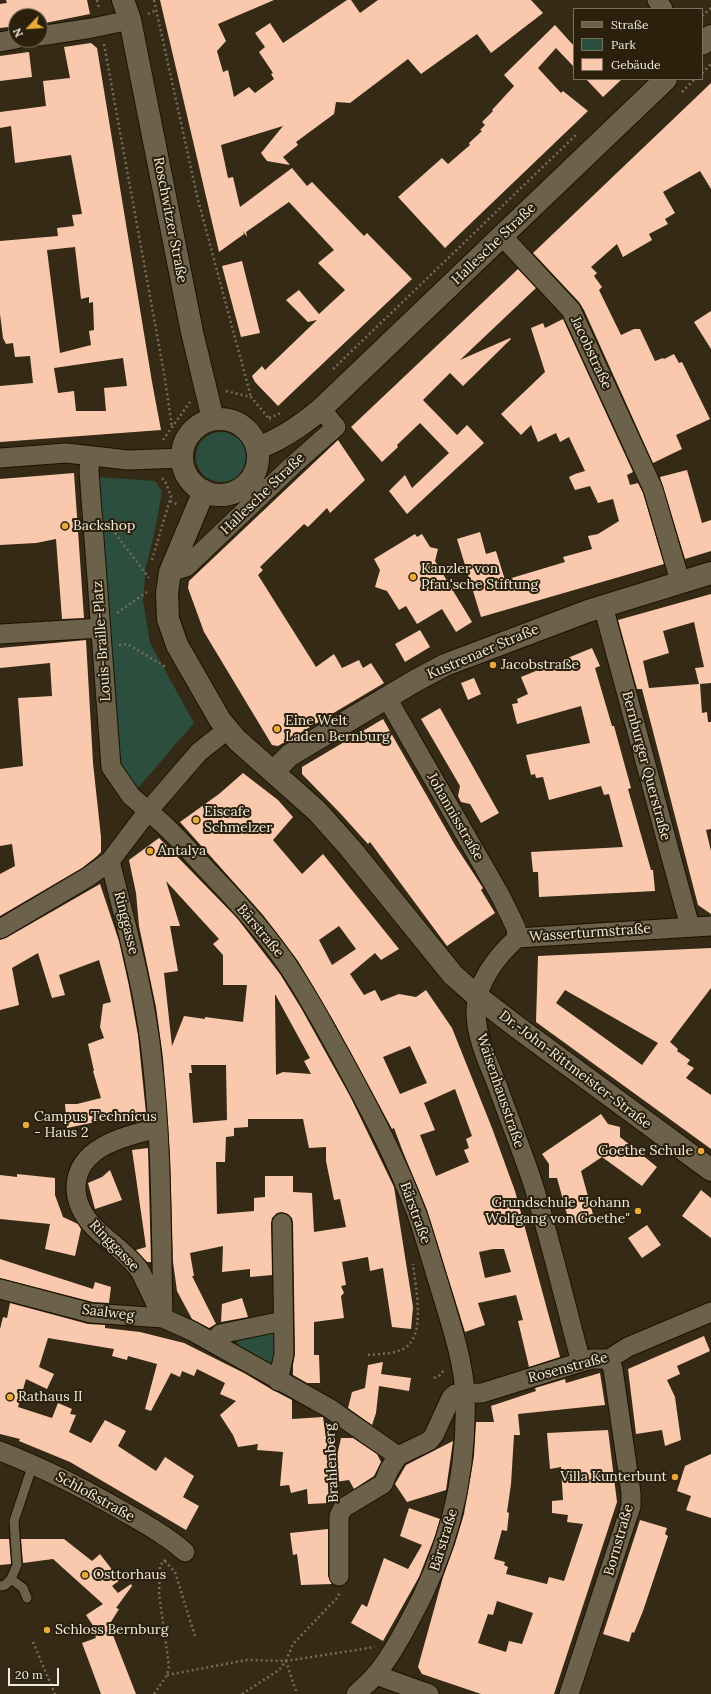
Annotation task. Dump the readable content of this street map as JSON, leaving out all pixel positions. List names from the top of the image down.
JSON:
{
  "streets": {
    "street": [
      "Roschwitzer Straße",
      "Hallesche Straße",
      "Jacobstraße",
      "Louis-Braille-Platz",
      "Kustrenaer Straße",
      "Bernburger Querstraße",
      "Johannisstraße",
      "Ringgasse",
      "Bärstraße",
      "Wasserturmstraße",
      "Dr.-John-Rittmeister-Straße",
      "Waisenhausstraße",
      "Saalweg",
      "Rosenstraße",
      "Brahlenberg",
      "Schloßstraße",
      "Bornstraße"
    ]
  },
  "crossings": [
    ["Roschwitzer Straße", "Hallesche Straße"],
    ["Hallesche Straße", "Jacobstraße"],
    ["Jacobstraße", "Kustrenaer Straße"],
    ["Louis-Braille-Platz", "Bärstraße"],
    ["Kustrenaer Straße", "Bernburger Querstraße"],
    ["Kustrenaer Straße", "Johannisstraße"],
    ["Bernburger Querstraße", "Wasserturmstraße"],
    ["Johannisstraße", "Wasserturmstraße"],
    ["Ringgasse", "Saalweg"],
    ["Bärstraße", "Rosenstraße"],
    ["Wasserturmstraße", "Dr.-John-Rittmeister-Straße"],
    ["Wasserturmstraße", "Waisenhausstraße"],
    ["Dr.-John-Rittmeister-Straße", "Waisenhausstraße"],
    ["Waisenhausstraße", "Rosenstraße"],
    ["Saalweg", "Brahlenberg"],
    ["Rosenstraße", "Bornstraße"]
  ],
  "places": [
    "Backshop",
    "Kanzler von Pfau'sche Stiftung",
    "Jacobstraße",
    "Eine Welt Laden Bernburg",
    "Eiscafe Schmelzer",
    "Antalya",
    "Campus Technicus - Haus 2",
    "Goethe Schule",
    "Grundschule \"Johann Wolfgang von Goethe\"",
    "Rathaus II",
    "Villa Kunterbunt",
    "Osttorhaus",
    "Schloss Bernburg"
  ],
  "legend": ["Straße", "Park", "Gebäude"],
  "scale_bar": "20 m",
  "north": "bottom left"
}
